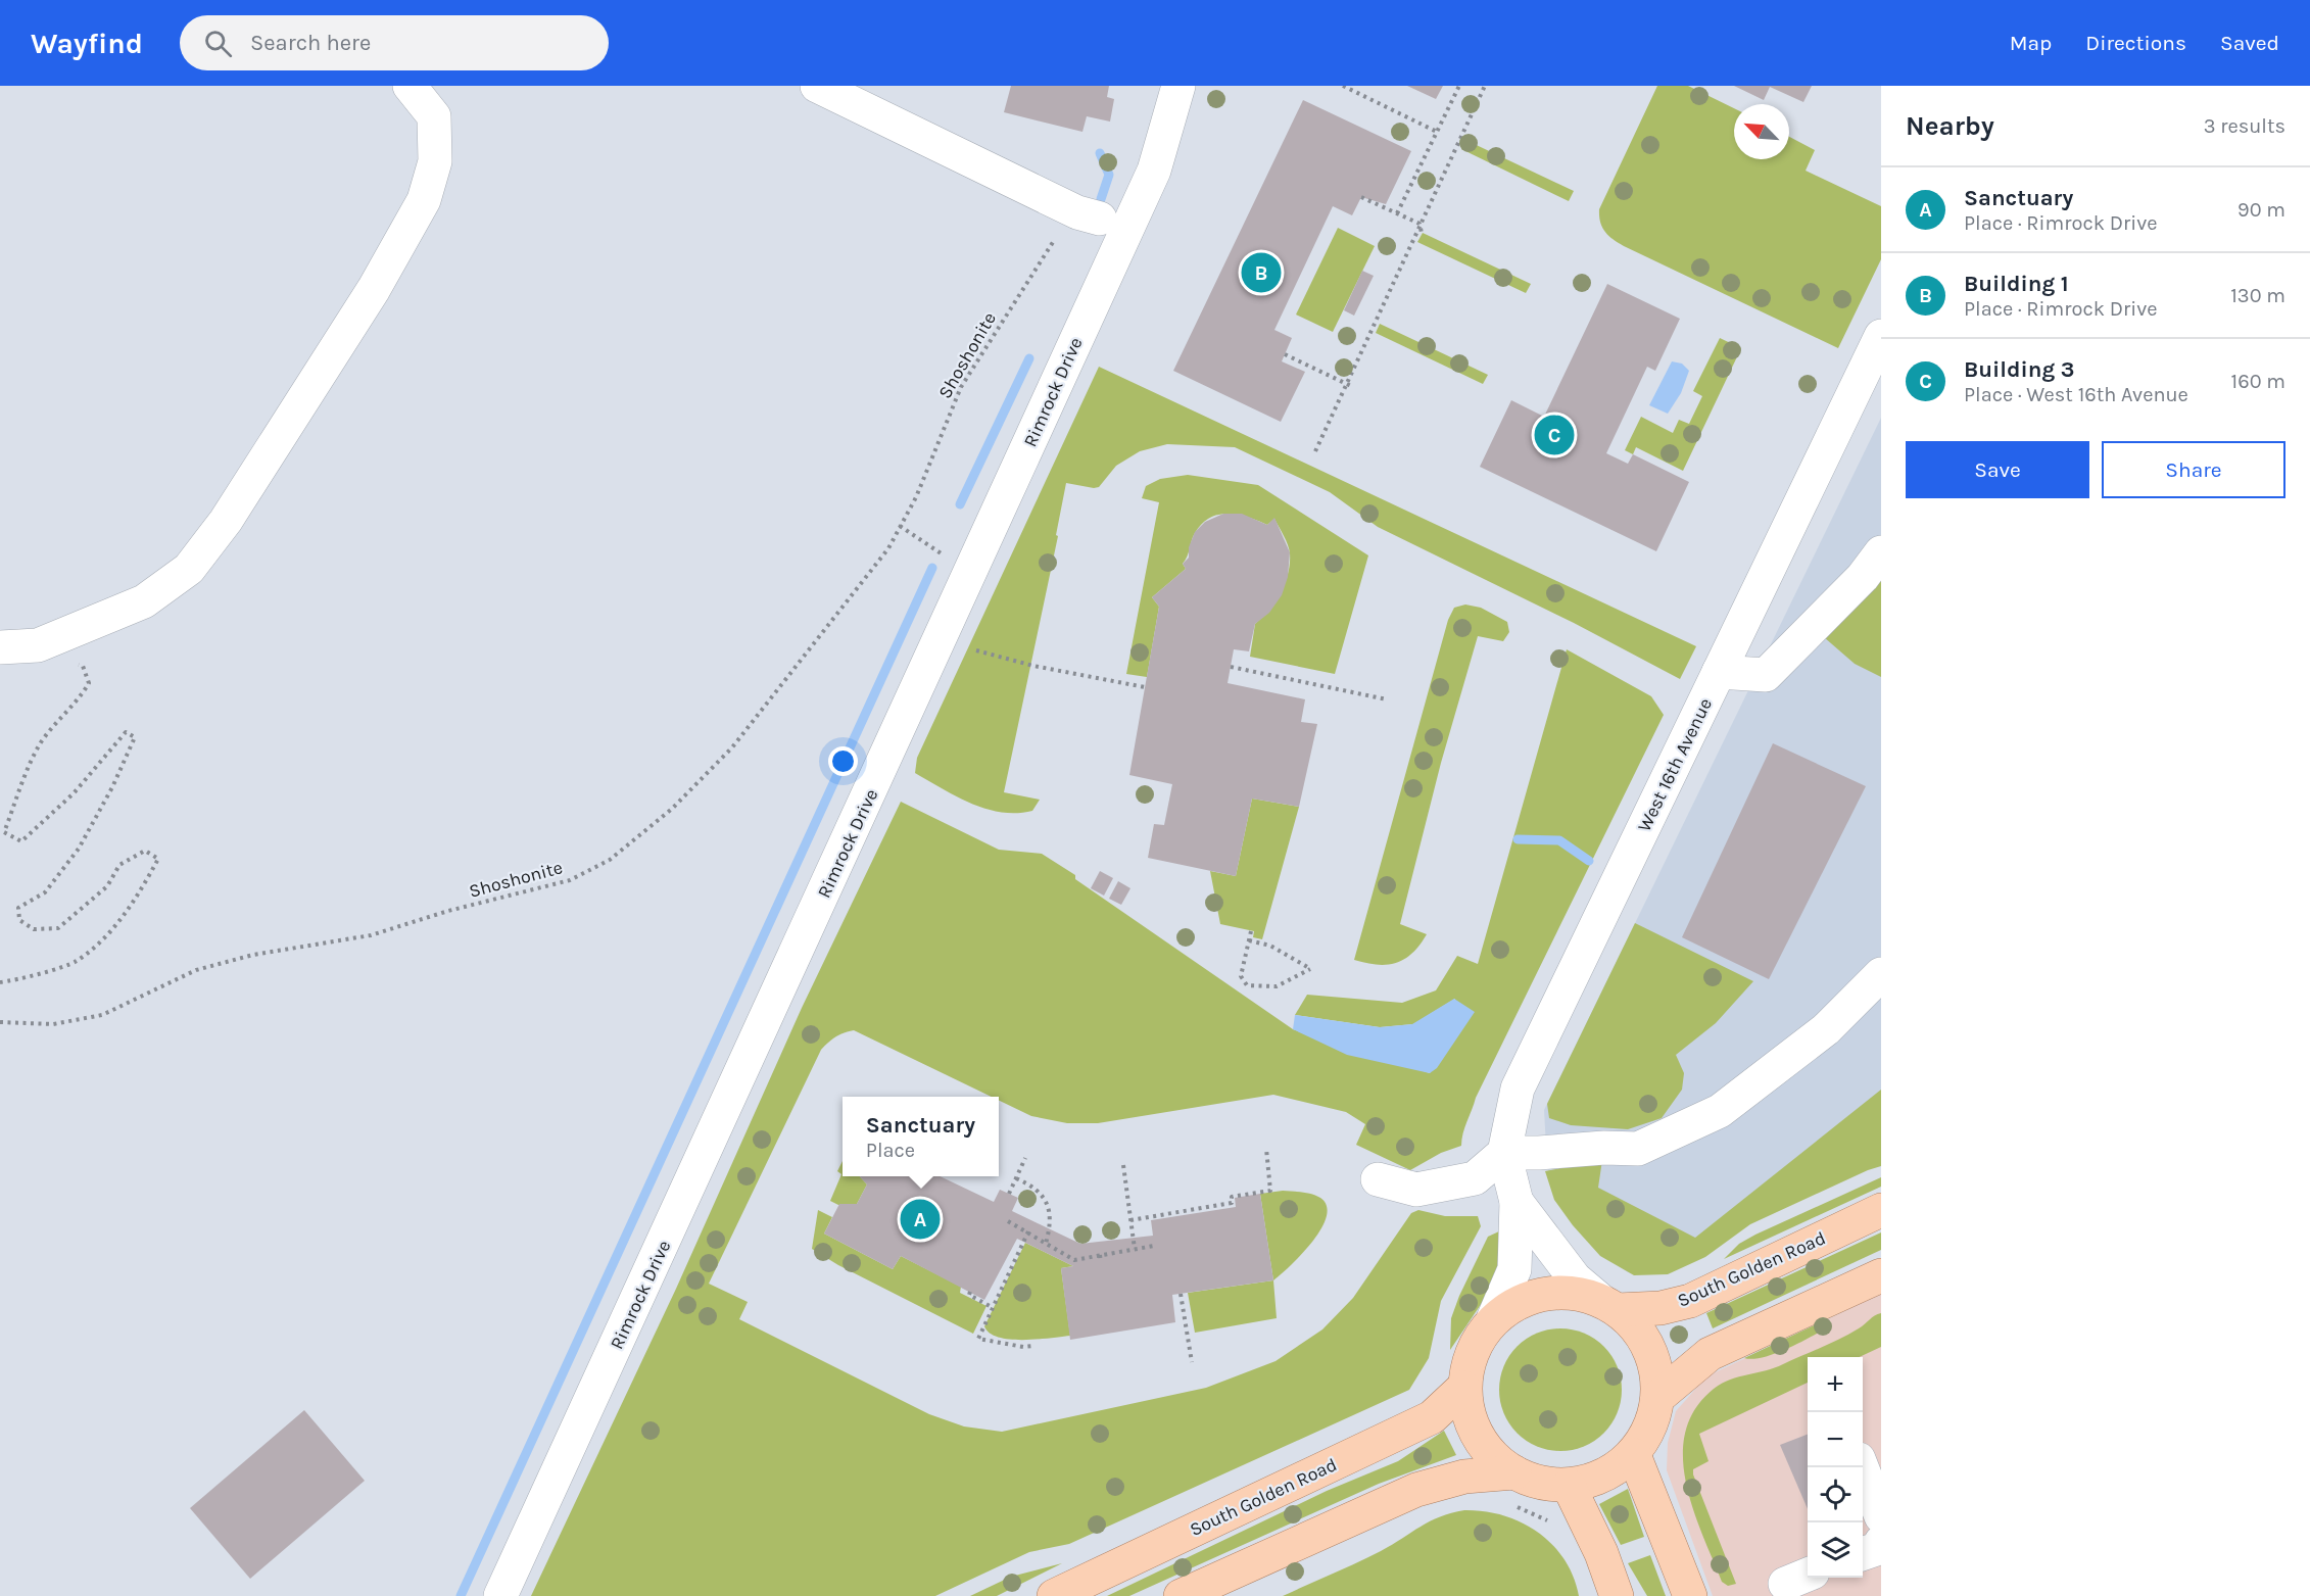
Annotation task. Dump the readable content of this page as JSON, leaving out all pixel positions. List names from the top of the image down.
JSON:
{
  "streets": {
    "main road": ["South Golden Road"],
    "street": ["Rimrock Drive", "West 16th Avenue"],
    "path": ["Shoshonite"]
  },
  "crossings": [
    ["West 16th Avenue", "South Golden Road"]
  ],
  "north": "top left",
  "page": {
    "header": "Wayfind",
    "search": "Search here",
    "nav": ["Map", "Directions", "Saved"],
    "heading": ["Nearby", "3 results"],
    "list": [
      {
        "mark": "A",
        "name": "Sanctuary",
        "note": "Place · Rimrock Drive",
        "value": "90 m"
      },
      {
        "mark": "B",
        "name": "Building 1",
        "note": "Place · Rimrock Drive",
        "value": "130 m"
      },
      {
        "mark": "C",
        "name": "Building 3",
        "note": "Place · West 16th Avenue",
        "value": "160 m"
      }
    ],
    "pins": ["B", "C", "A"],
    "buttons": ["Save", "Share"],
    "popup": ["Sanctuary", "Place"],
    "map_buttons": ["+", "−"]
  }
}
